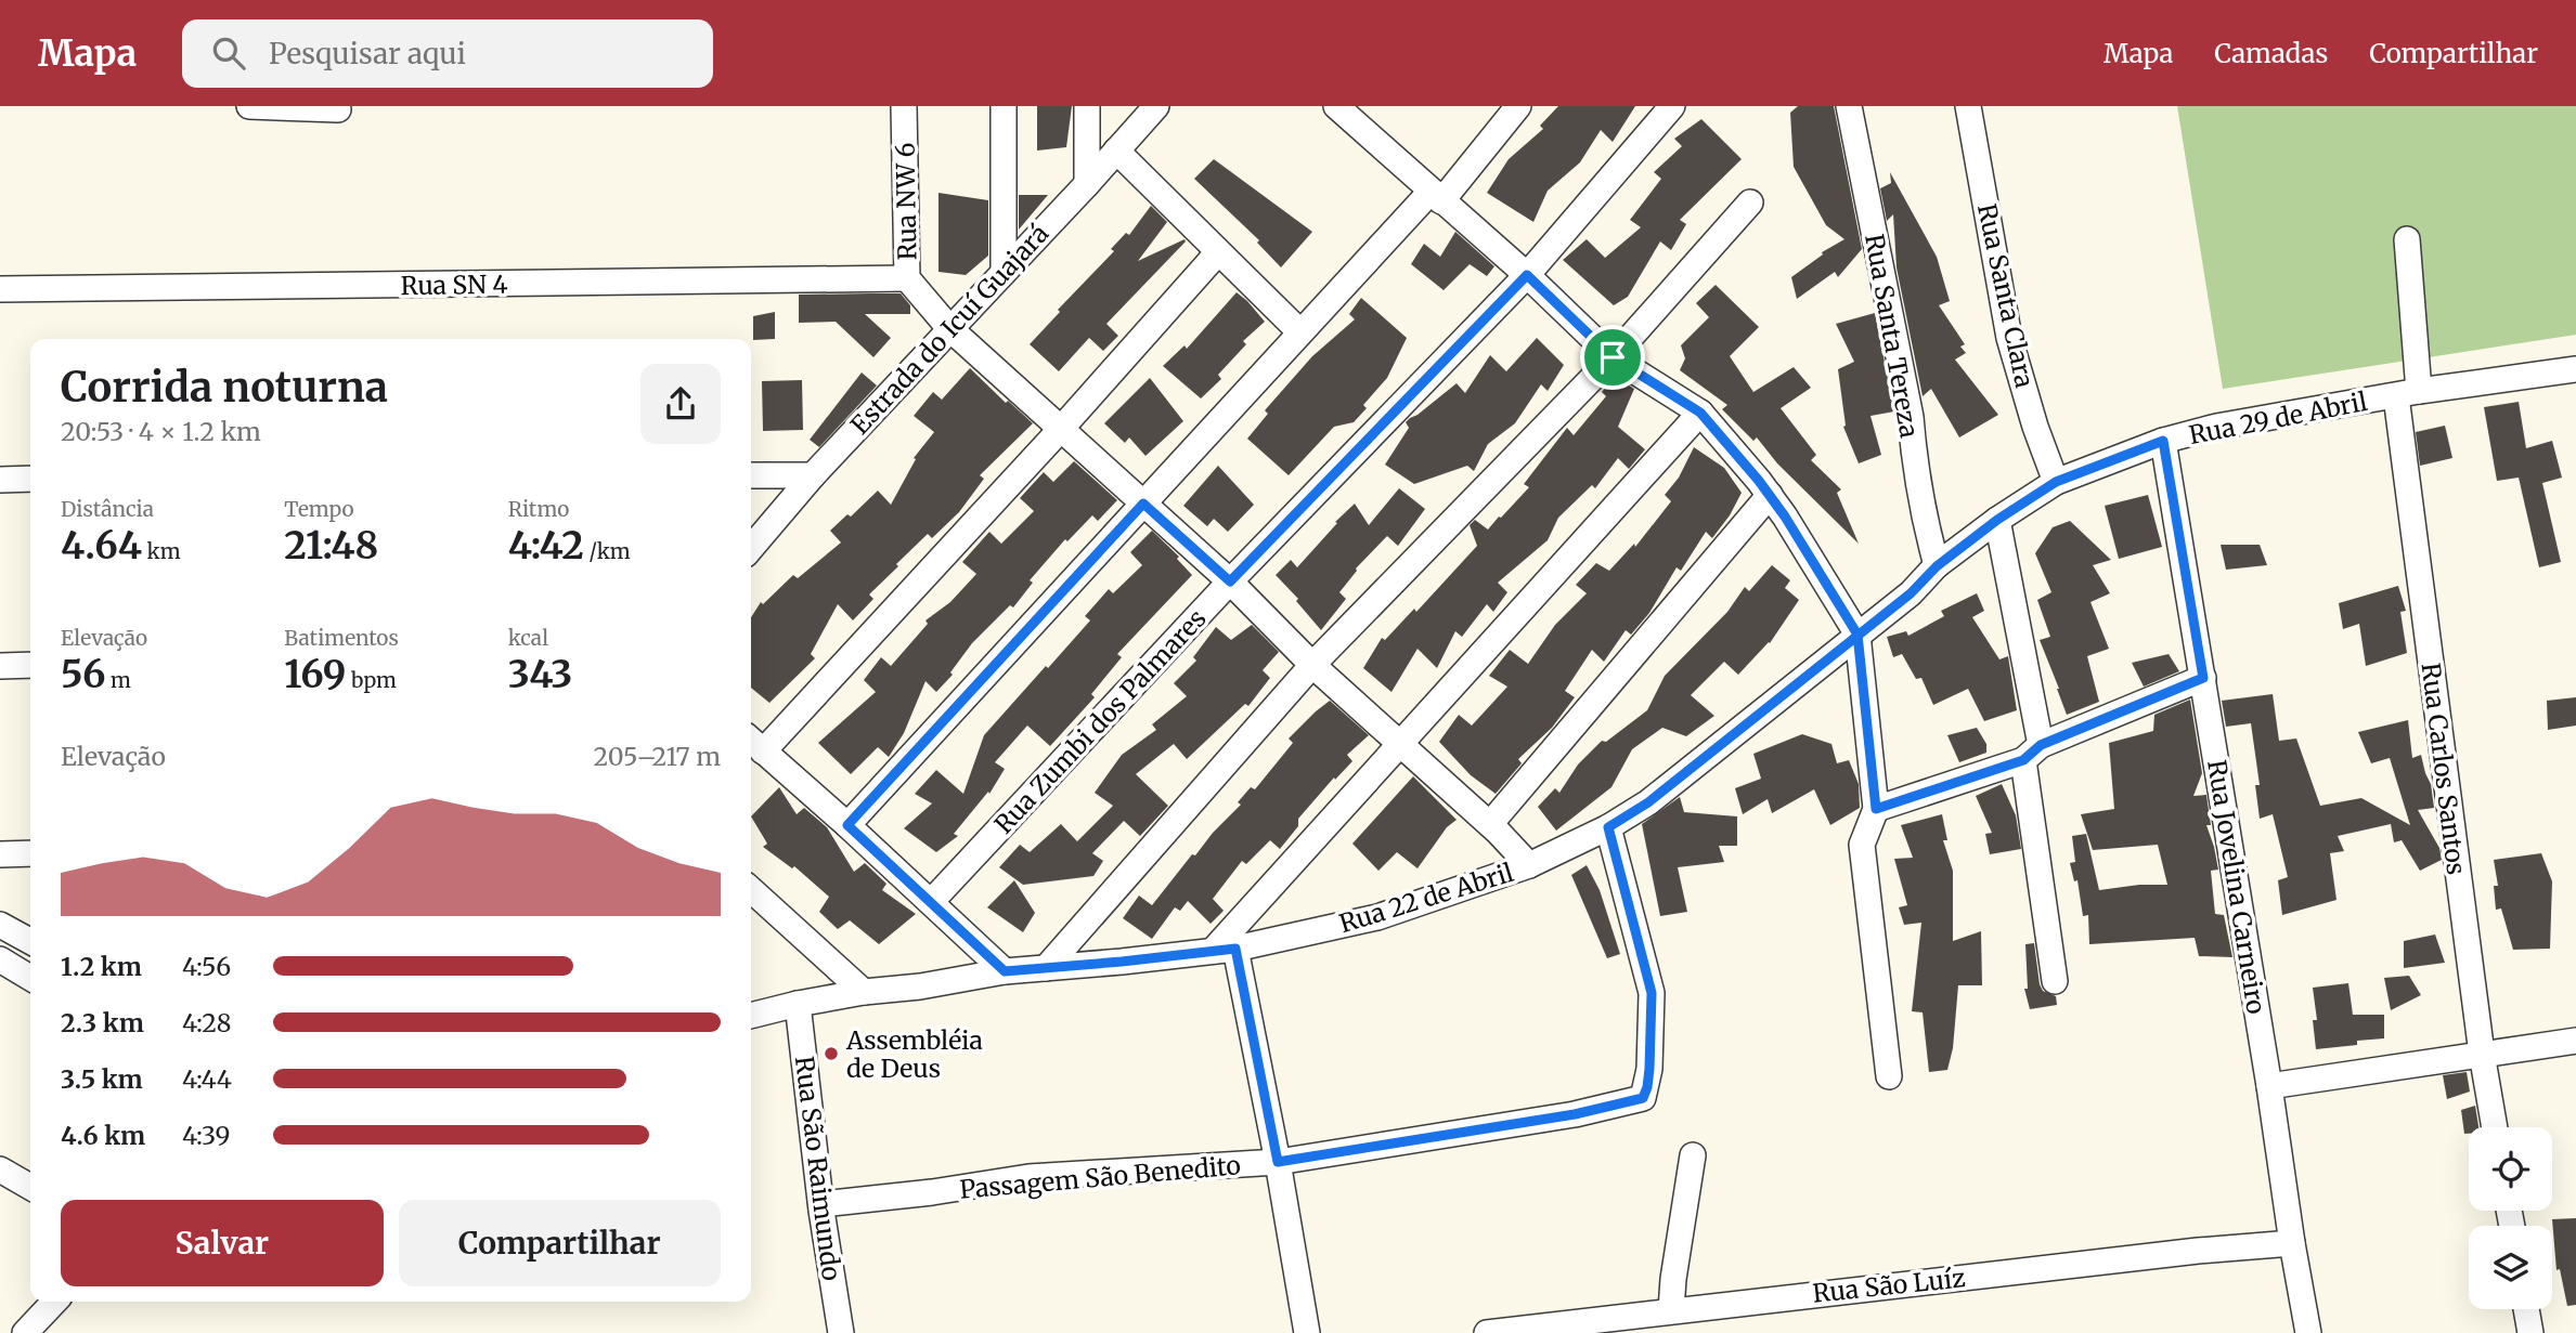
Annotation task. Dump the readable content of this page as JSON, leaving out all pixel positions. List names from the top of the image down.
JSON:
{
  "streets": {
    "street": [
      "Rua NW 6",
      "Rua SN 4",
      "Rua Santa Clara",
      "Estrada do Icuí Guajará",
      "Rua Santa Tereza",
      "Rua 29 de Abril",
      "Rua Zumbi dos Palmares",
      "Rua Carlos Santos",
      "Rua Jovelina Carneiro",
      "Rua 22 de Abril",
      "Rua São Raimundo",
      "Passagem São Benedito",
      "Rua São Luíz"
    ]
  },
  "crossings": [
    ["Rua NW 6", "Rua SN 4"],
    ["Rua NW 6", "Estrada do Icuí Guajará"],
    ["Rua NW 6", "Rua Zumbi dos Palmares"],
    ["Rua NW 6", "Rua 22 de Abril"],
    ["Rua Santa Clara", "Rua 29 de Abril"],
    ["Rua Santa Tereza", "Rua 22 de Abril"],
    ["Rua 29 de Abril", "Rua Carlos Santos"],
    ["Rua 29 de Abril", "Rua Jovelina Carneiro"],
    ["Rua 29 de Abril", "Rua 22 de Abril"],
    ["Rua Jovelina Carneiro", "Rua São Luíz"],
    ["Rua 22 de Abril", "Rua São Raimundo"],
    ["Rua 22 de Abril", "Passagem São Benedito"],
    ["Rua São Raimundo", "Passagem São Benedito"]
  ],
  "places": ["Assembléia de Deus"],
  "page": {
    "header": "Mapa",
    "search": "Pesquisar aqui",
    "nav": ["Mapa", "Camadas", "Compartilhar"],
    "heading": ["Corrida noturna", "20:53 · 4 × 1.2 km"],
    "stats": [
      ["Distância", "4.64 km"],
      ["Tempo", "21:48"],
      ["Ritmo", "4:42 /km"],
      ["Elevação", "56 m"],
      ["Batimentos", "169 bpm"],
      ["kcal", "343"]
    ],
    "chart": ["Elevação", "205–217 m"],
    "list": [
      {
        "name": "1.2 km",
        "note": "4:56"
      },
      {
        "name": "2.3 km",
        "note": "4:28"
      },
      {
        "name": "3.5 km",
        "note": "4:44"
      },
      {
        "name": "4.6 km",
        "note": "4:39"
      }
    ],
    "buttons": ["Salvar", "Compartilhar"]
  }
}
